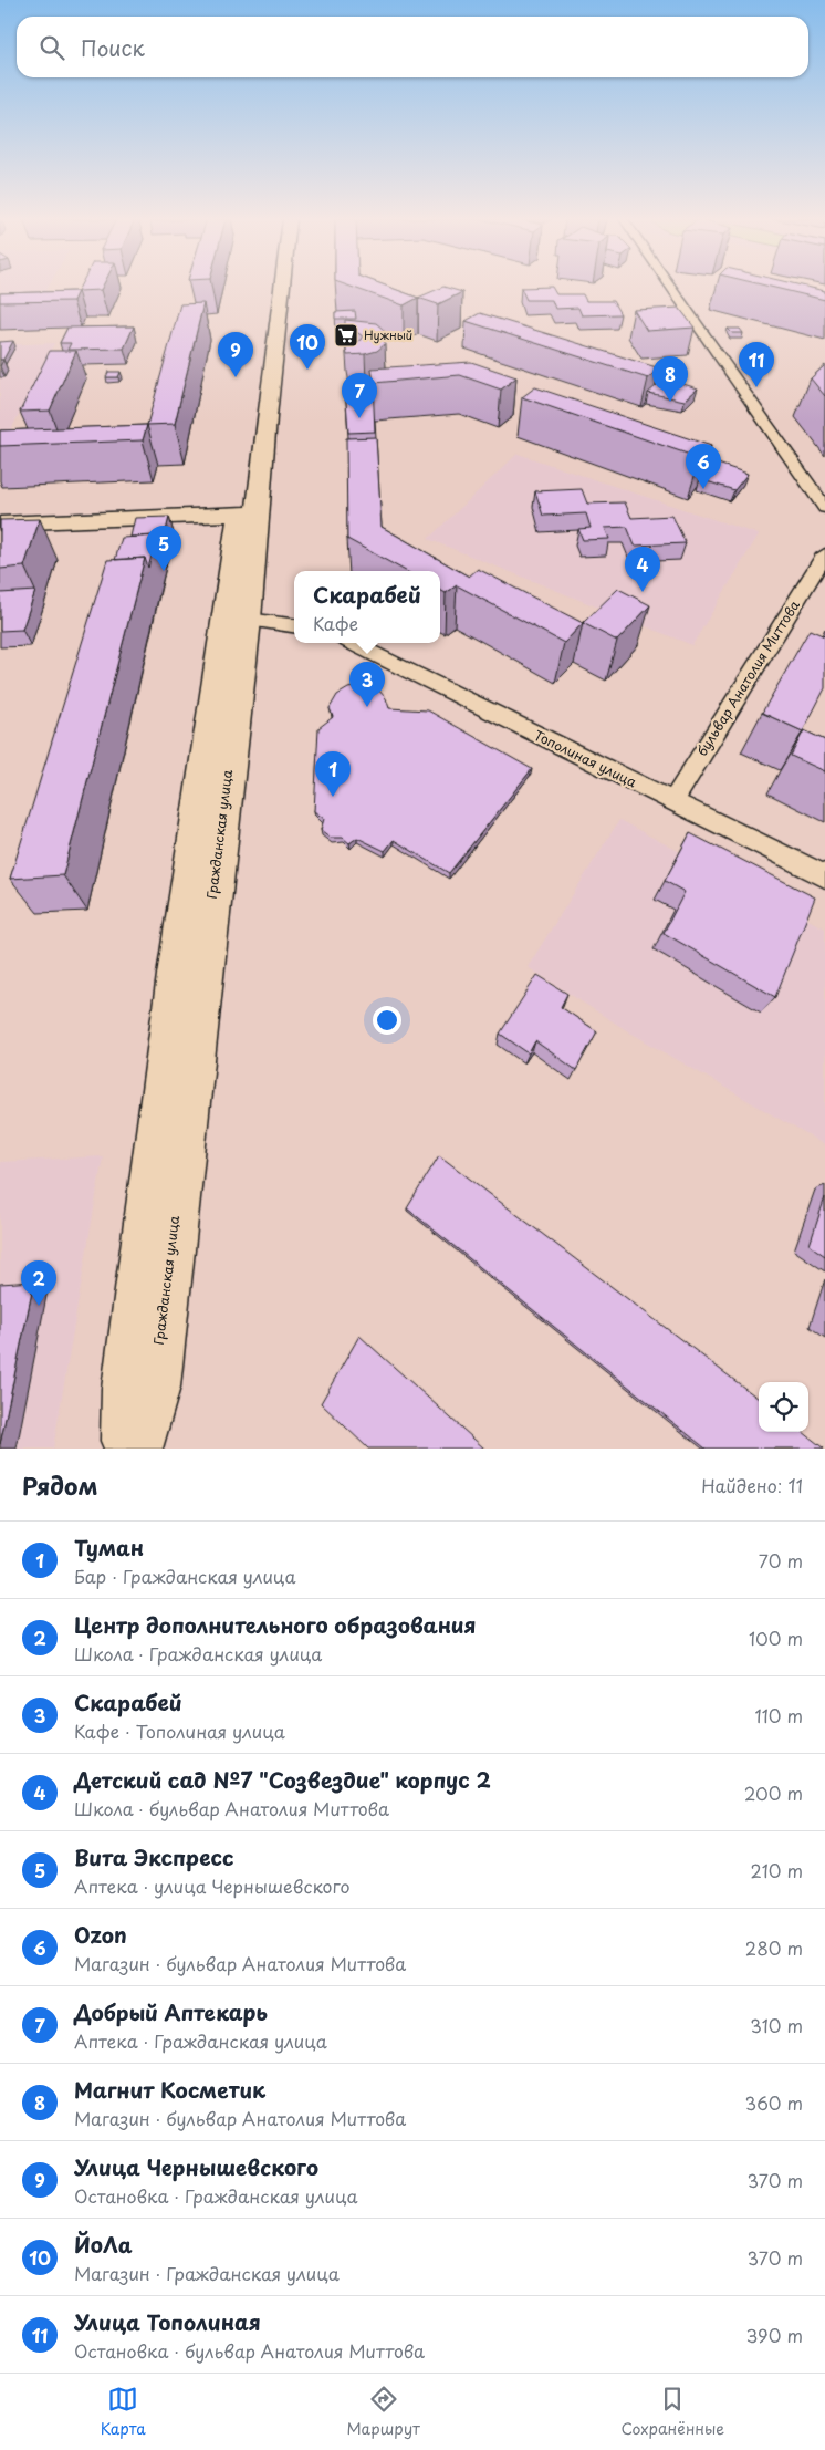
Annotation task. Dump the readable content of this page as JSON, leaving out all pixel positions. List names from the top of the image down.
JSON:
{
  "streets": {
    "main road": ["Гражданская улица"],
    "street": ["бульвар Анатолия Миттова", "Тополиная улица"]
  },
  "crossings": [
    ["бульвар Анатолия Миттова", "Тополиная улица"]
  ],
  "places": {
    "supermarket": ["Нужный"]
  },
  "page": {
    "search": "Поиск",
    "pins": [
      "10",
      "9",
      "11",
      "8",
      "7",
      "6",
      "5",
      "4",
      "3",
      "1",
      "2"
    ],
    "popup": ["Скарабей", "Кафе"],
    "heading": ["Рядом", "Найдено: 11"],
    "list": [
      {
        "mark": "1",
        "name": "Туман",
        "note": "Бар · Гражданская улица",
        "value": "70 m"
      },
      {
        "mark": "2",
        "name": "Центр дополнительного образования",
        "note": "Школа · Гражданская улица",
        "value": "100 m"
      },
      {
        "mark": "3",
        "name": "Скарабей",
        "note": "Кафе · Тополиная улица",
        "value": "110 m"
      },
      {
        "mark": "4",
        "name": "Детский сад №7 \"Созвездие\" корпус 2",
        "note": "Школа · бульвар Анатолия Миттова",
        "value": "200 m"
      },
      {
        "mark": "5",
        "name": "Вита Экспресс",
        "note": "Аптека · улица Чернышевского",
        "value": "210 m"
      },
      {
        "mark": "6",
        "name": "Ozon",
        "note": "Магазин · бульвар Анатолия Миттова",
        "value": "280 m"
      },
      {
        "mark": "7",
        "name": "Добрый Аптекарь",
        "note": "Аптека · Гражданская улица",
        "value": "310 m"
      },
      {
        "mark": "8",
        "name": "Магнит Косметик",
        "note": "Магазин · бульвар Анатолия Миттова",
        "value": "360 m"
      },
      {
        "mark": "9",
        "name": "Улица Чернышевского",
        "note": "Остановка · Гражданская улица",
        "value": "370 m"
      },
      {
        "mark": "10",
        "name": "ЙоЛа",
        "note": "Магазин · Гражданская улица",
        "value": "370 m"
      },
      {
        "mark": "11",
        "name": "Улица Тополиная",
        "note": "Остановка · бульвар Анатолия Миттова",
        "value": "390 m"
      }
    ],
    "nav": ["Карта", "Маршрут", "Сохранённые"]
  }
}
